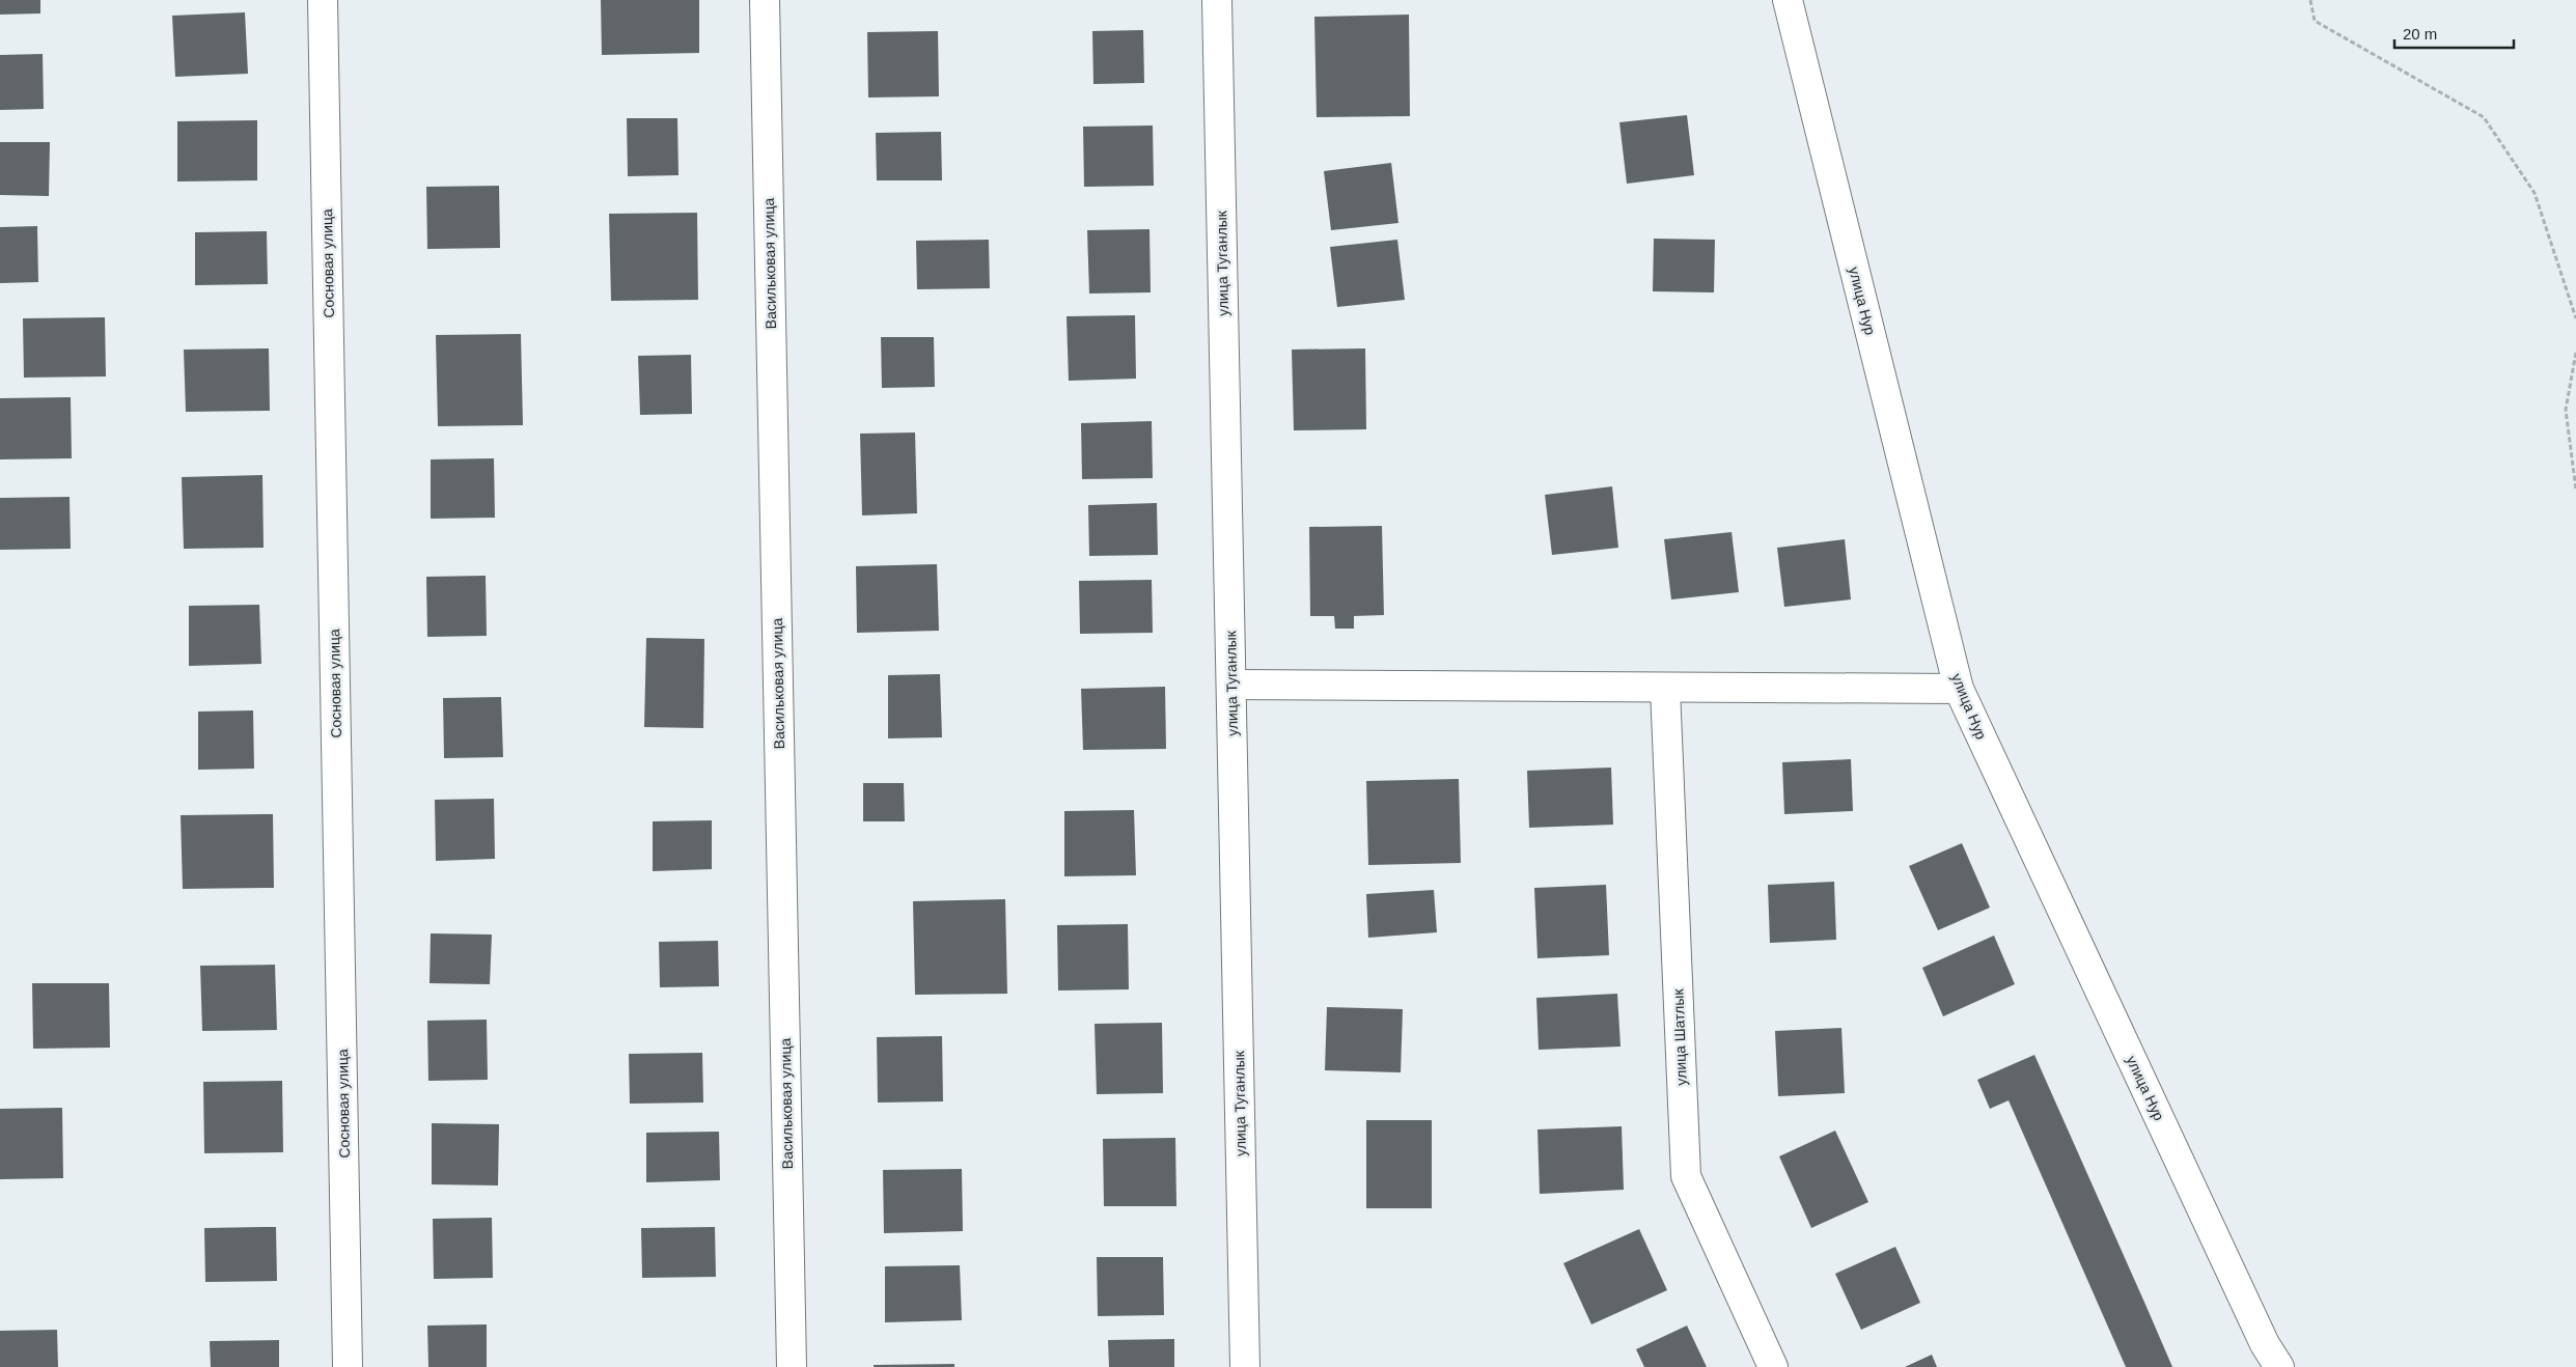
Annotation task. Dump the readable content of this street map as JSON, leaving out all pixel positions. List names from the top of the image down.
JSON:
{
  "streets": {
    "street": [
      "Сосновая улица",
      "Васильковая улица",
      "улица Туганлык",
      "улица Нур",
      "улица Шатлык"
    ]
  },
  "scale_bar": "20 m"
}
